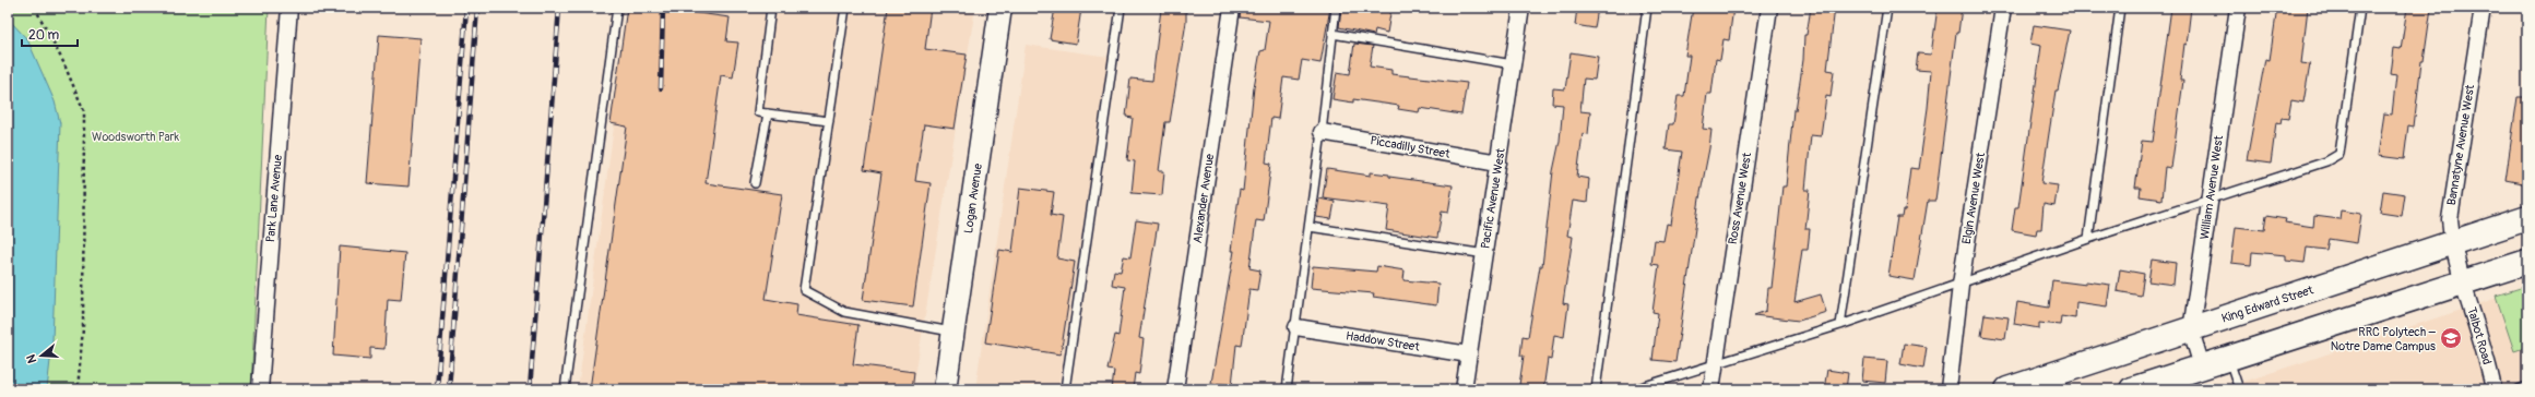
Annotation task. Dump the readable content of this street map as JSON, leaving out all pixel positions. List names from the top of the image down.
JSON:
{
  "streets": {
    "main road": ["Logan Avenue", "King Edward Street"],
    "street": [
      "Bannatyne Avenue West",
      "Piccadilly Street",
      "William Avenue West",
      "Park Lane Avenue",
      "Alexander Avenue",
      "Pacific Avenue West",
      "Ross Avenue West",
      "Elgin Avenue West",
      "Talbot Road",
      "Haddow Street"
    ]
  },
  "crossings": [
    ["Bannatyne Avenue West", "King Edward Street"],
    ["Bannatyne Avenue West", "Talbot Road"],
    ["Piccadilly Street", "Pacific Avenue West"],
    ["William Avenue West", "King Edward Street"],
    ["Pacific Avenue West", "Haddow Street"]
  ],
  "parks": ["Woodsworth Park"],
  "places": {
    "school or university": ["RRC Polytech – Notre Dame Campus"]
  },
  "scale_bar": "20 m",
  "north": "left"
}
